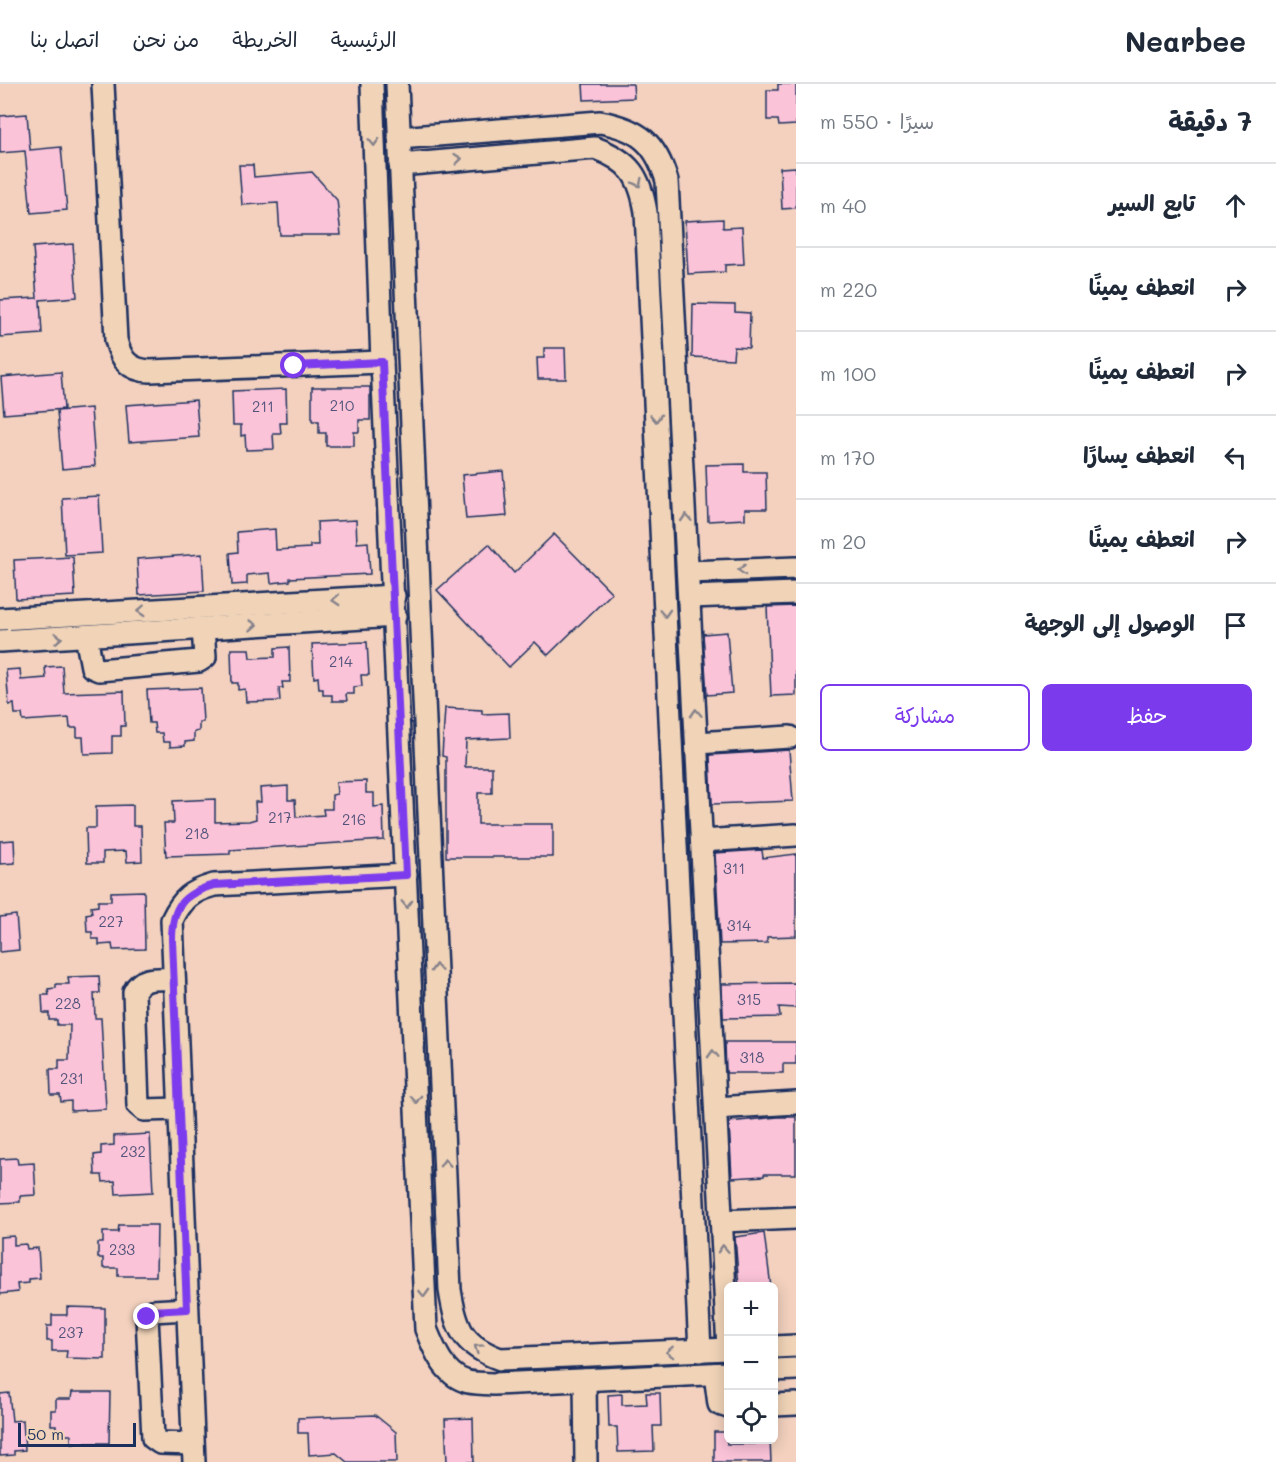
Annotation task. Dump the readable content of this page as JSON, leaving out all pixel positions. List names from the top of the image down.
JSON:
{
  "house_numbers": [
    "210",
    "211",
    "214",
    "217",
    "216",
    "218",
    "311",
    "227",
    "314",
    "315",
    "228",
    "318",
    "231",
    "232",
    "233",
    "237"
  ],
  "scale_bar": "50 m",
  "page": {
    "header": "Nearbee",
    "nav": [
      "الرئيسية",
      "الخريطة",
      "من نحن",
      "اتصل بنا"
    ],
    "heading": ["7 دقيقة", "سيرًا · 550 m"],
    "list": [
      ["تابع السير", "40 m"],
      ["انعطف يمينًا", "220 m"],
      ["انعطف يمينًا", "100 m"],
      ["انعطف يسارًا", "170 m"],
      ["انعطف يمينًا", "20 m"],
      "الوصول إلى الوجهة"
    ],
    "buttons": ["حفظ", "مشاركة"],
    "map_buttons": ["+", "−"],
    "scale": "50 m"
  }
}
